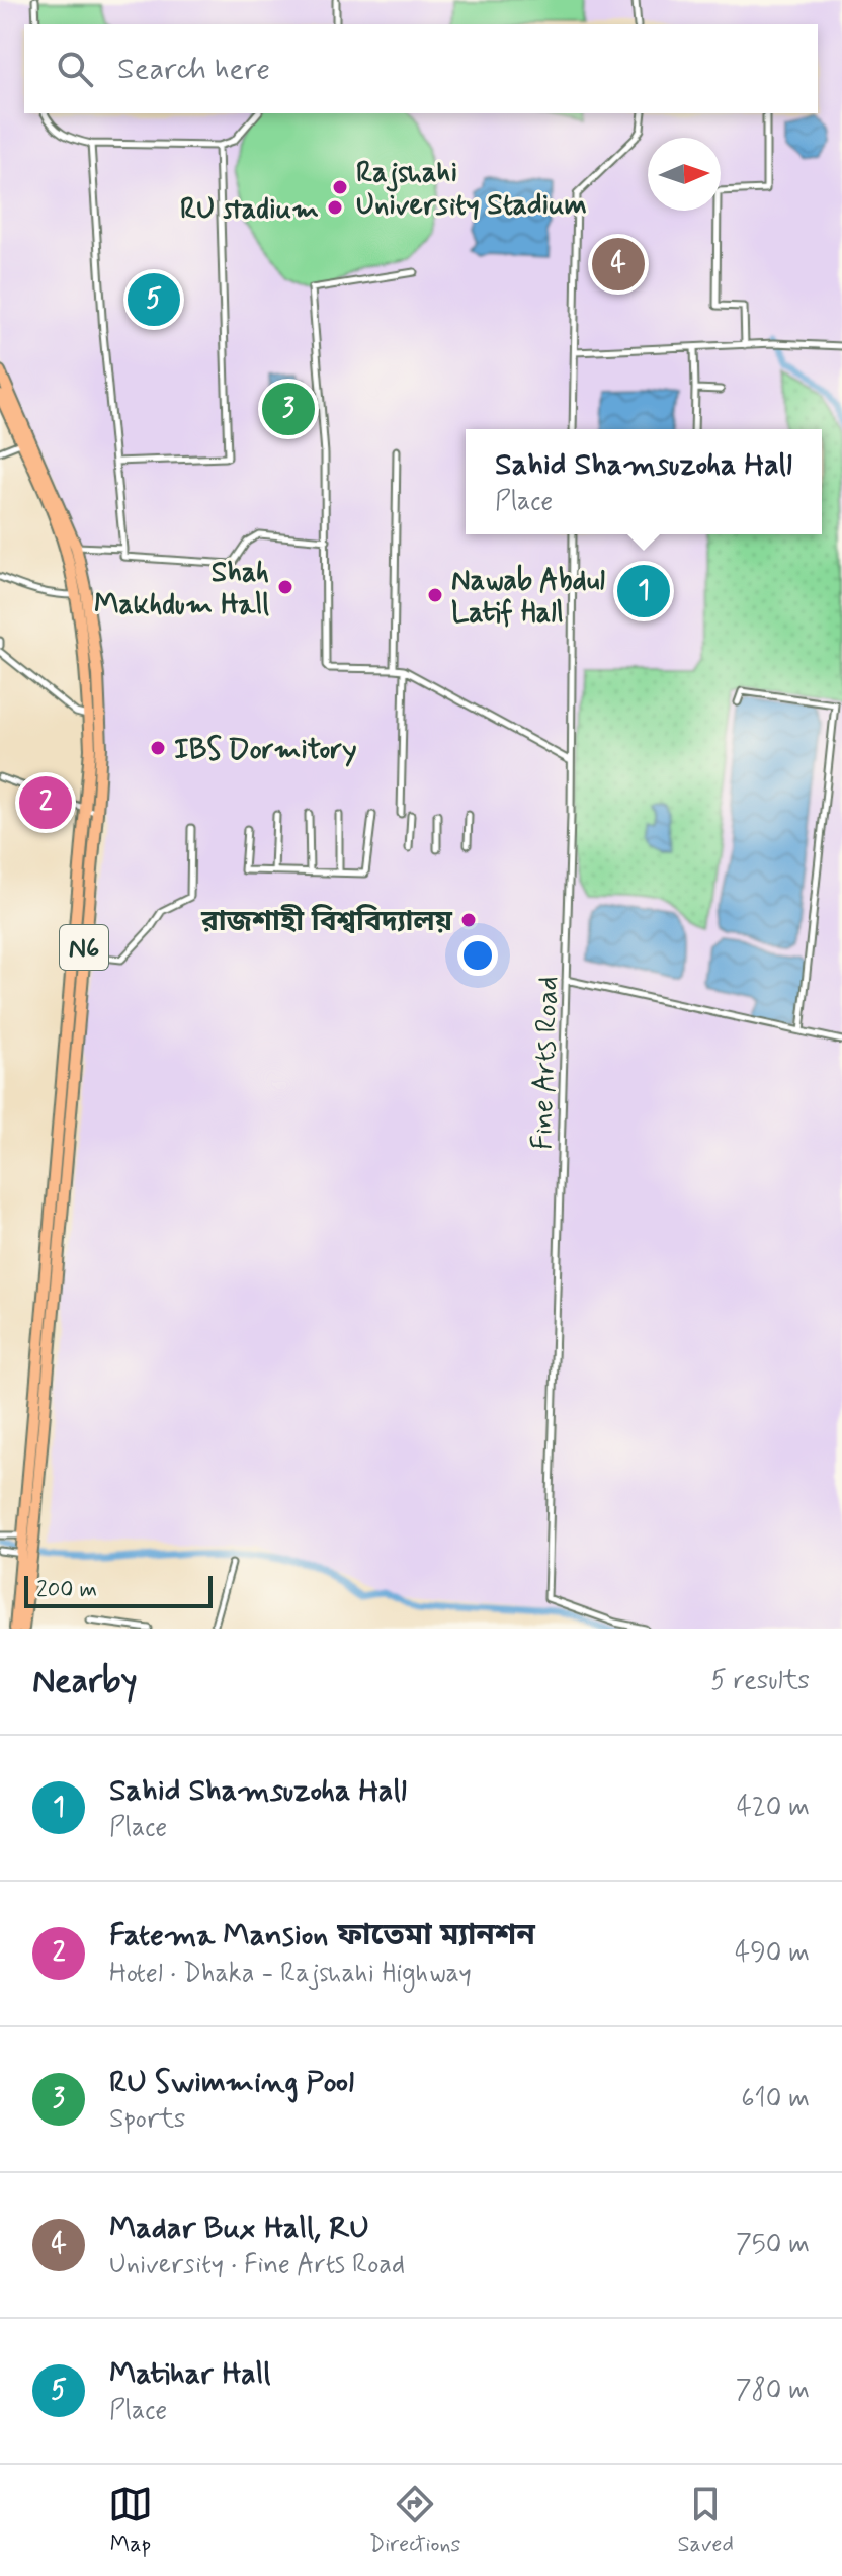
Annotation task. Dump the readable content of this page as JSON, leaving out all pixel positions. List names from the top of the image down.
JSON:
{
  "streets": {
    "highway": ["N6"],
    "street": ["Fine Arts Road"]
  },
  "places": [
    "Rajshahi University Stadium",
    "RU stadium",
    "Shah Makhdum Hall",
    "Nawab Abdul Latif Hall",
    "IBS Dormitory",
    "রাজশাহী বিশ্ববিদ্যালয়"
  ],
  "scale_bar": "200 m",
  "north": "right",
  "page": {
    "search": "Search here",
    "pins": [
      "4",
      "5",
      "3",
      "1",
      "2"
    ],
    "popup": ["Sahid Shamsuzoha Hall", "Place"],
    "scale": "200 m",
    "heading": ["Nearby", "5 results"],
    "list": [
      {
        "mark": "1",
        "name": "Sahid Shamsuzoha Hall",
        "note": "Place",
        "value": "420 m"
      },
      {
        "mark": "2",
        "name": "Fatema Mansion ফাতেমা ম্যানশন",
        "note": "Hotel · Dhaka - Rajshahi Highway",
        "value": "490 m"
      },
      {
        "mark": "3",
        "name": "RU Swimming Pool",
        "note": "Sports",
        "value": "610 m"
      },
      {
        "mark": "4",
        "name": "Madar Bux Hall, RU",
        "note": "University · Fine Arts Road",
        "value": "750 m"
      },
      {
        "mark": "5",
        "name": "Matihar Hall",
        "note": "Place",
        "value": "780 m"
      }
    ],
    "nav": ["Map", "Directions", "Saved"]
  }
}
